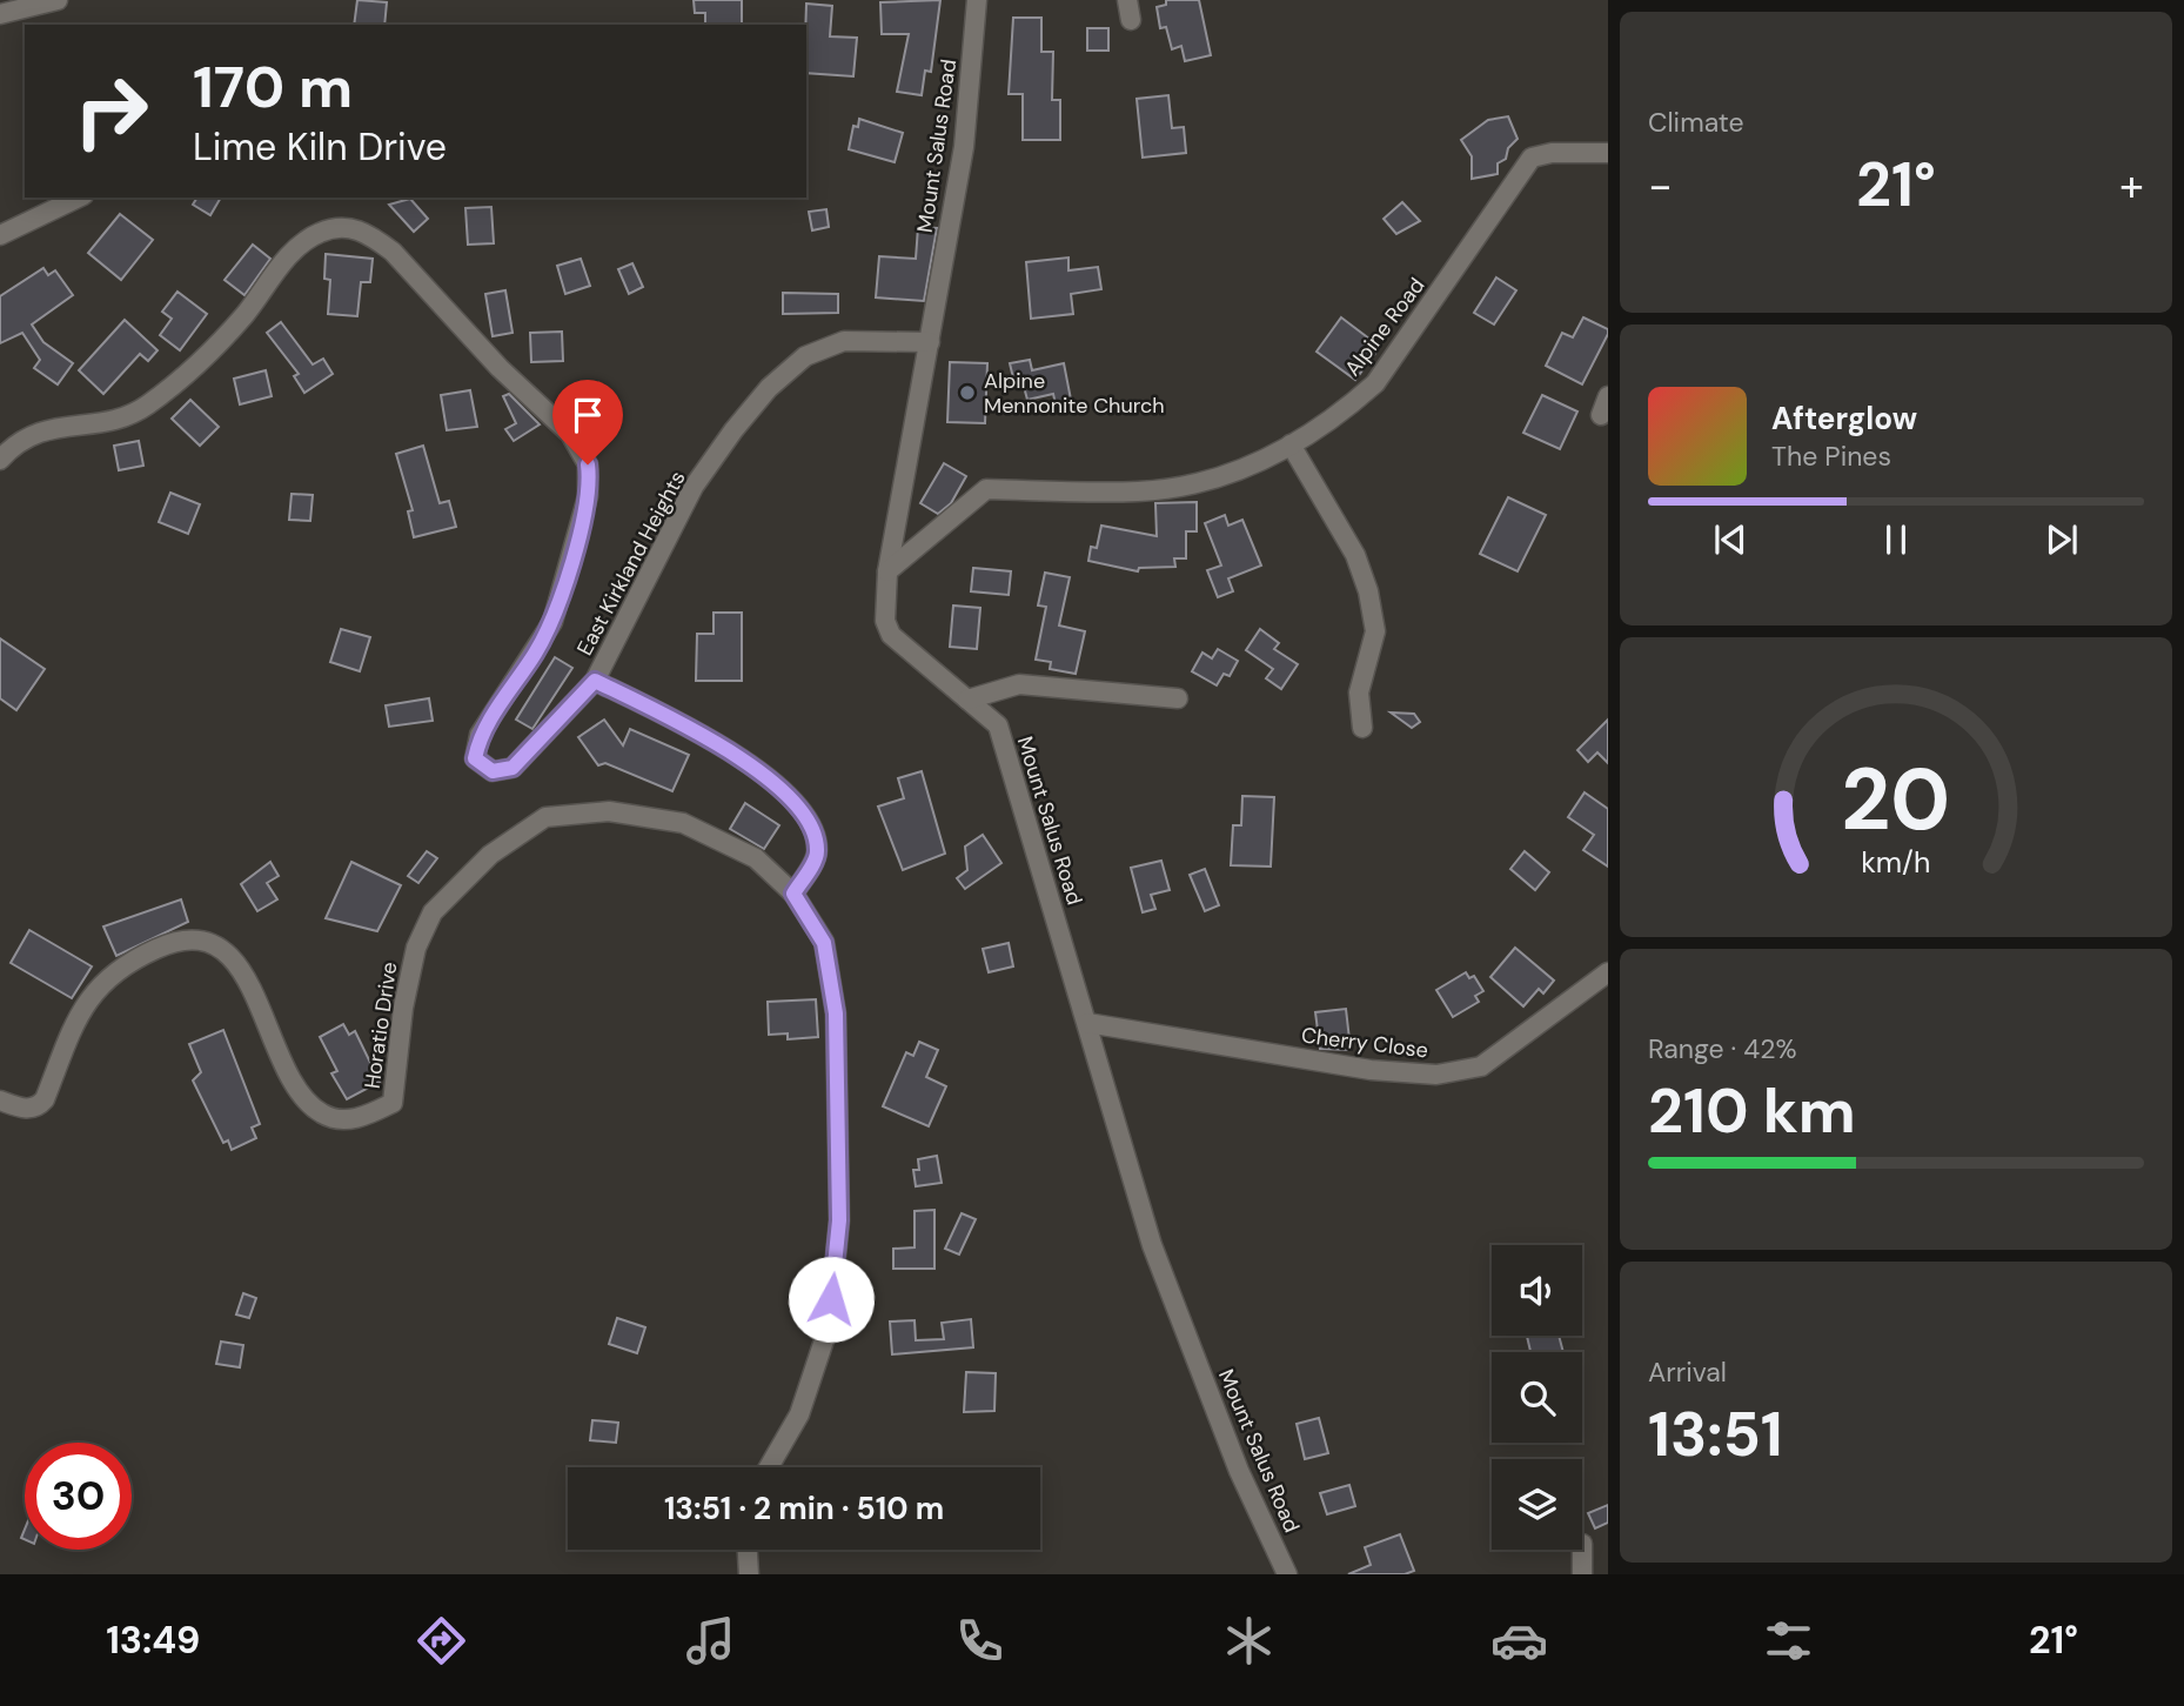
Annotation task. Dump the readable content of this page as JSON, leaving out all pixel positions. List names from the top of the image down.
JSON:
{
  "streets": {
    "street": [
      "Mount Salus Road",
      "Alpine Road",
      "East Kirkland Heights",
      "Horatio Drive",
      "Cherry Close"
    ]
  },
  "crossings": [
    ["Mount Salus Road", "Alpine Road"],
    ["Mount Salus Road", "East Kirkland Heights"],
    ["Mount Salus Road", "Cherry Close"]
  ],
  "places": ["Alpine Mennonite Church"],
  "page": {
    "tile": [
      "Climate",
      ["Range · 42%", "210 km"],
      ["Arrival", "13:51"]
    ],
    "turn": ["170 m", "Lime Kiln Drive"],
    "heat": ["−", "21°", "+"],
    "song": ["Afterglow", "The Pines"],
    "limit": "30",
    "trip": "13:51 · 2 min · 510 m",
    "tabs": ["13:49", "21°"],
    "gauge": ["20", "km/h"]
  }
}
